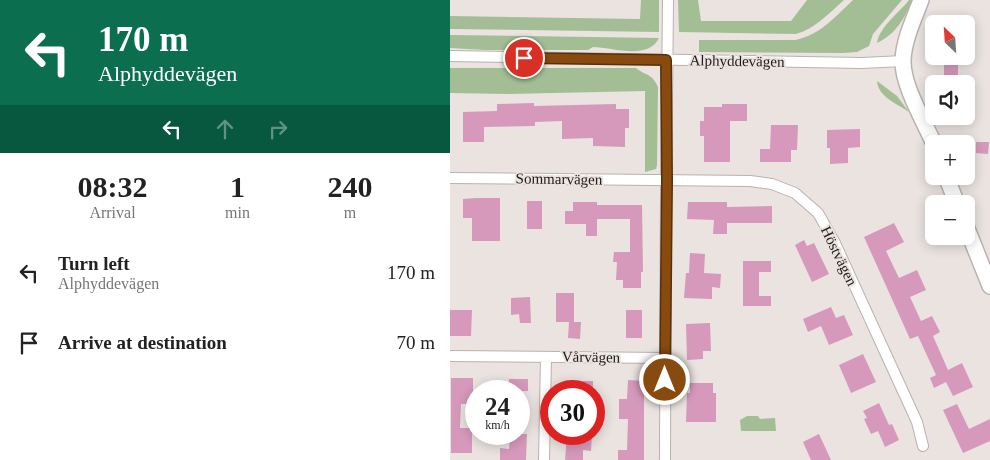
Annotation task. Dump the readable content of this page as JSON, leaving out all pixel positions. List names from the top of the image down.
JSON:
{
  "streets": {
    "street": [
      "Alphyddevägen",
      "Sommarvägen",
      "Höstvägen",
      "Vårvägen"
    ]
  },
  "crossings": [
    ["Sommarvägen", "Höstvägen"]
  ],
  "north": "top left",
  "page": {
    "turn": ["170 m", "Alphyddevägen"],
    "map_buttons": ["+", "−"],
    "eta": [
      "08:32",
      "Arrival",
      "1",
      "min",
      "240",
      "m"
    ],
    "list": [
      {
        "name": "Turn left",
        "note": "Alphyddevägen",
        "value": "170 m"
      },
      {
        "name": "Arrive at destination",
        "value": "70 m"
      }
    ],
    "speed": "24 km/h",
    "limit": "30"
  }
}
